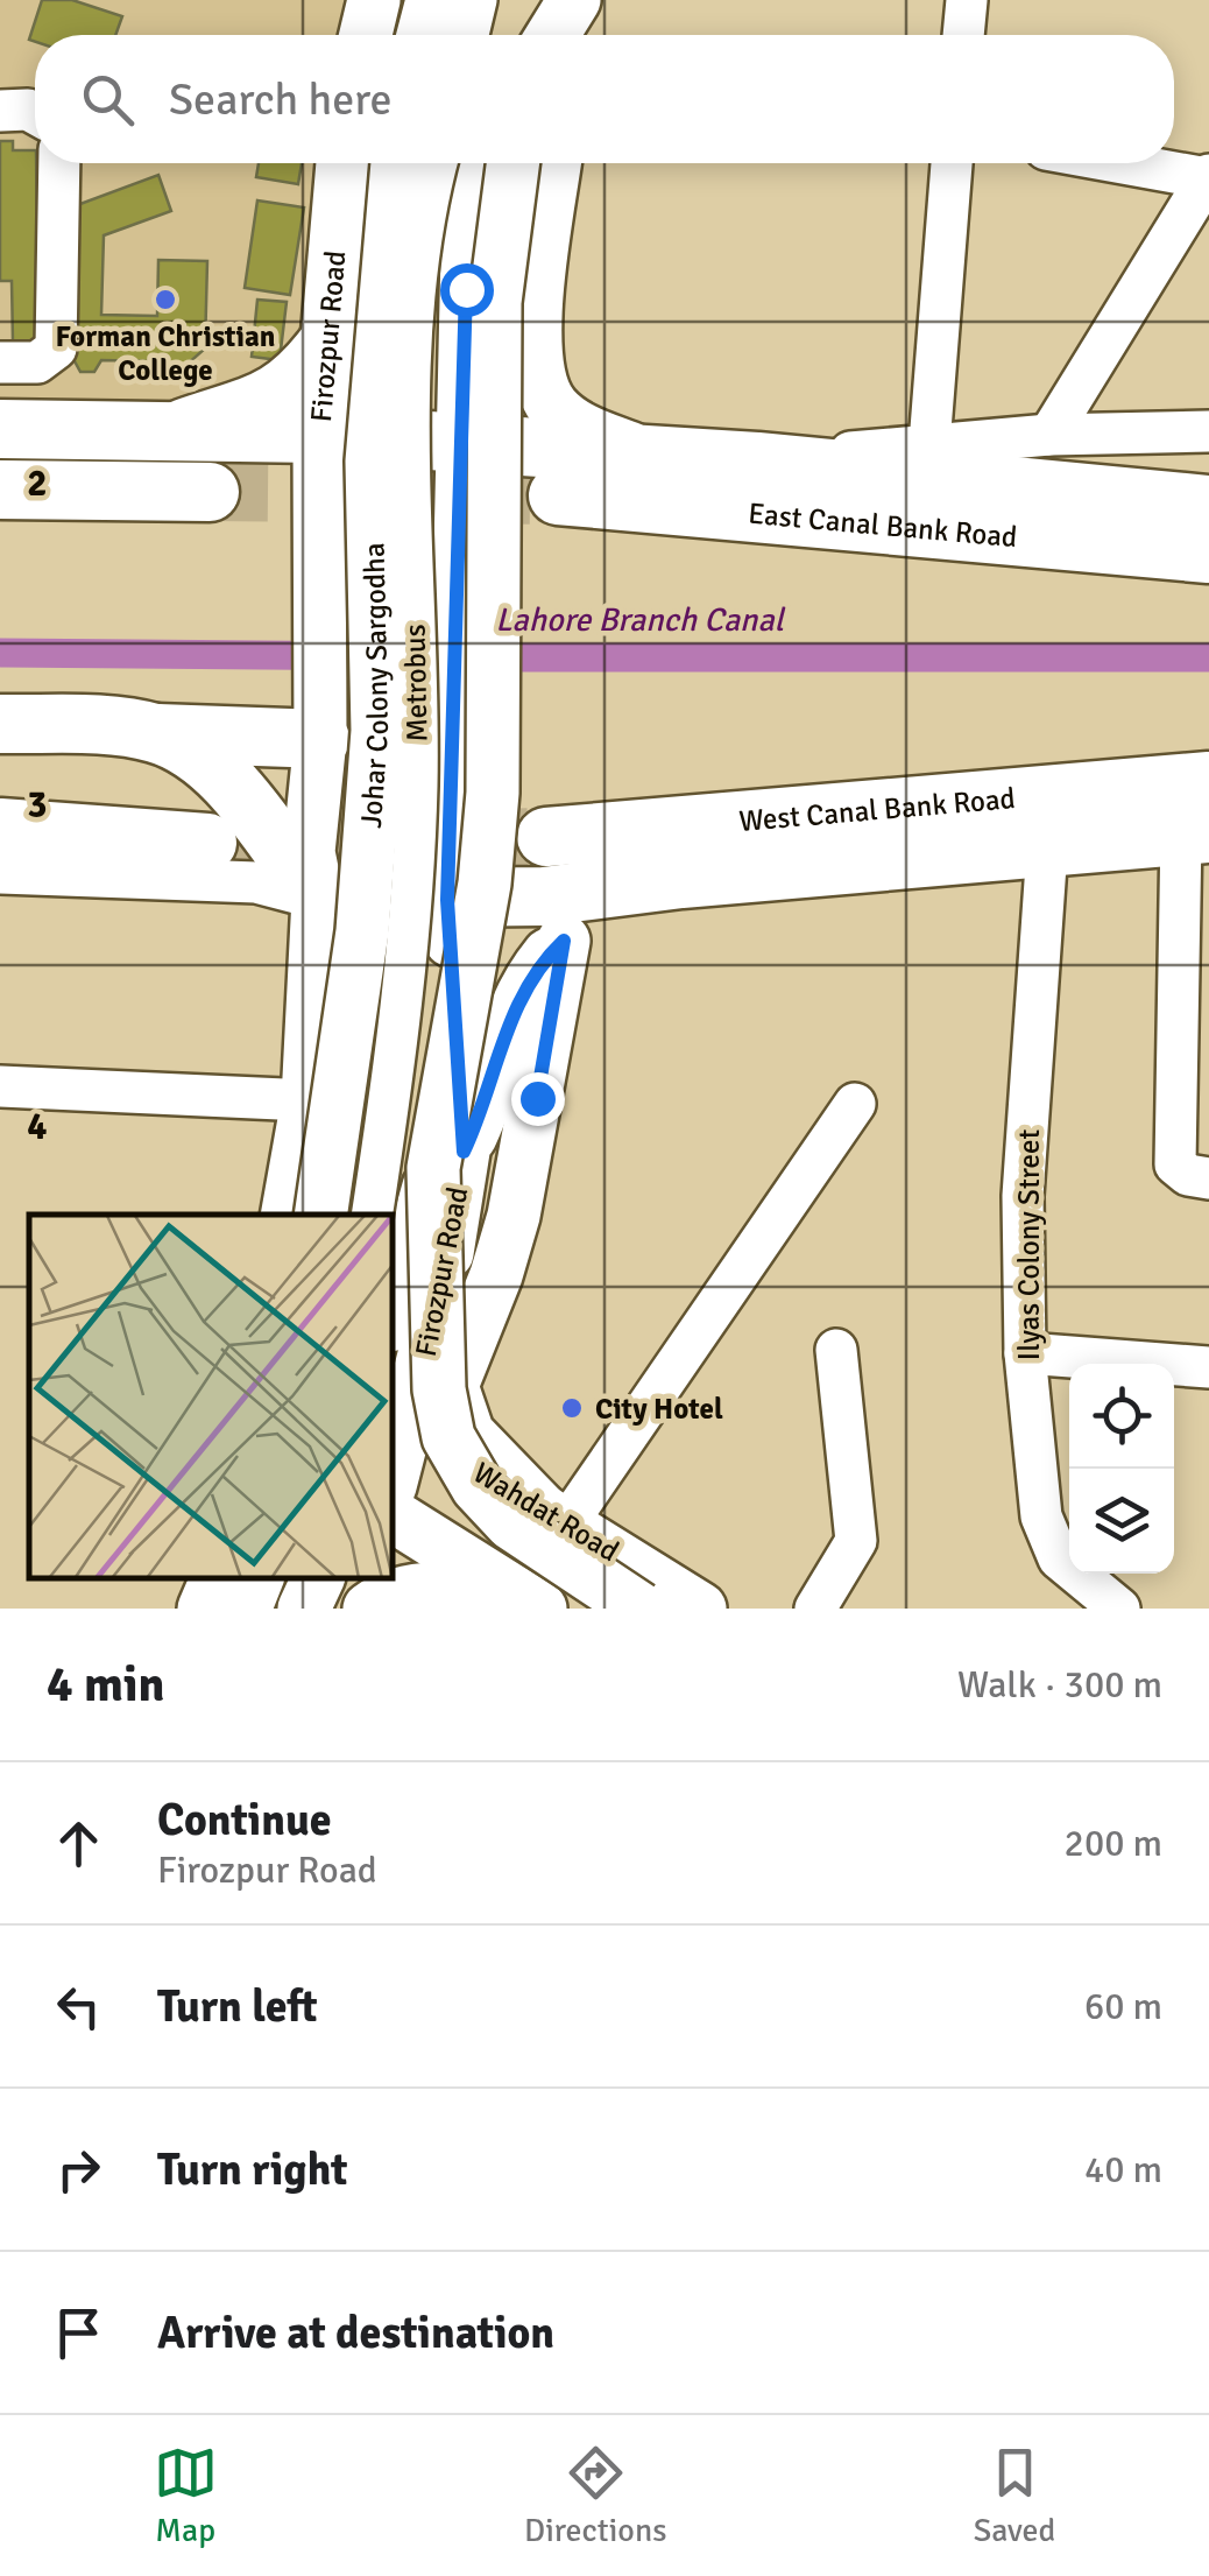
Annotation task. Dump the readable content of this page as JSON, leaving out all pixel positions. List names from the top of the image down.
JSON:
{
  "streets": {
    "highway": ["East Canal Bank Road", "West Canal Bank Road"],
    "main road": ["Firozpur Road", "Johar Colony Sargodha", "Wahdat Road"],
    "street": ["Metrobus", "Ilyas Colony Street"]
  },
  "crossings": [
    ["Firozpur Road", "Wahdat Road"]
  ],
  "water": ["Lahore Branch Canal"],
  "places": ["Forman Christian College", "City Hotel"],
  "page": {
    "search": "Search here",
    "heading": ["4 min", "Walk · 300 m"],
    "list": [
      ["Continue", "Firozpur Road", "200 m"],
      ["Turn left", "60 m"],
      ["Turn right", "40 m"],
      "Arrive at destination"
    ],
    "nav": ["Map", "Directions", "Saved"]
  },
  "grid": {
    "rows": ["2", "3", "4"]
  }
}
